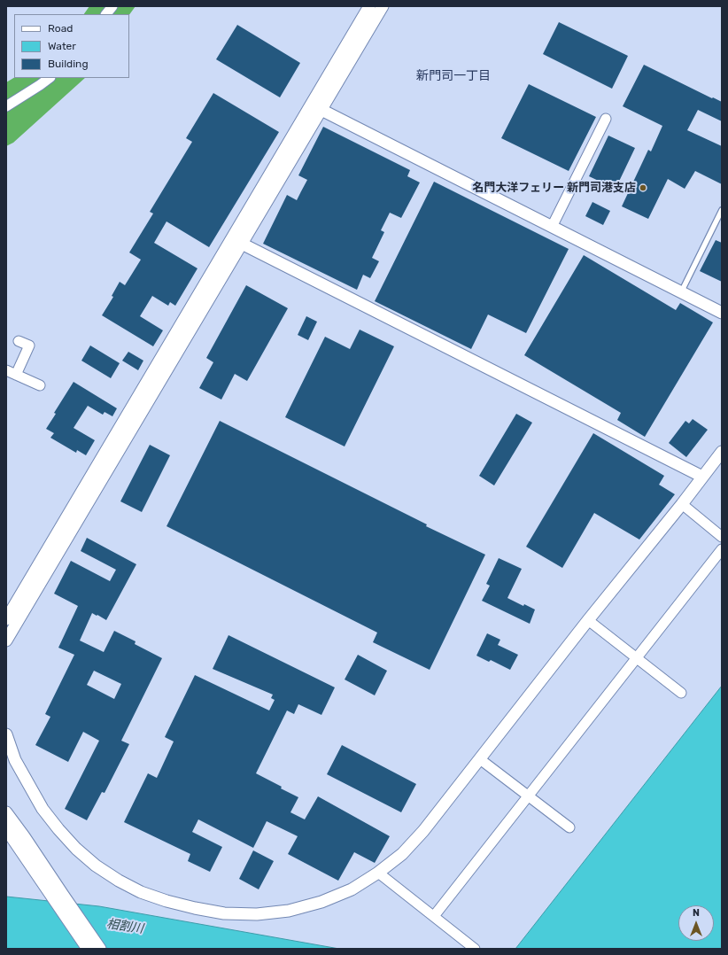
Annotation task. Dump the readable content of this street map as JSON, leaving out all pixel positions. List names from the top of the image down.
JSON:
{
  "districts": ["新門司一丁目"],
  "water": ["相割川"],
  "places": ["名門大洋フェリー 新門司港支店"],
  "legend": ["Road", "Water", "Building"],
  "north": "top"
}
